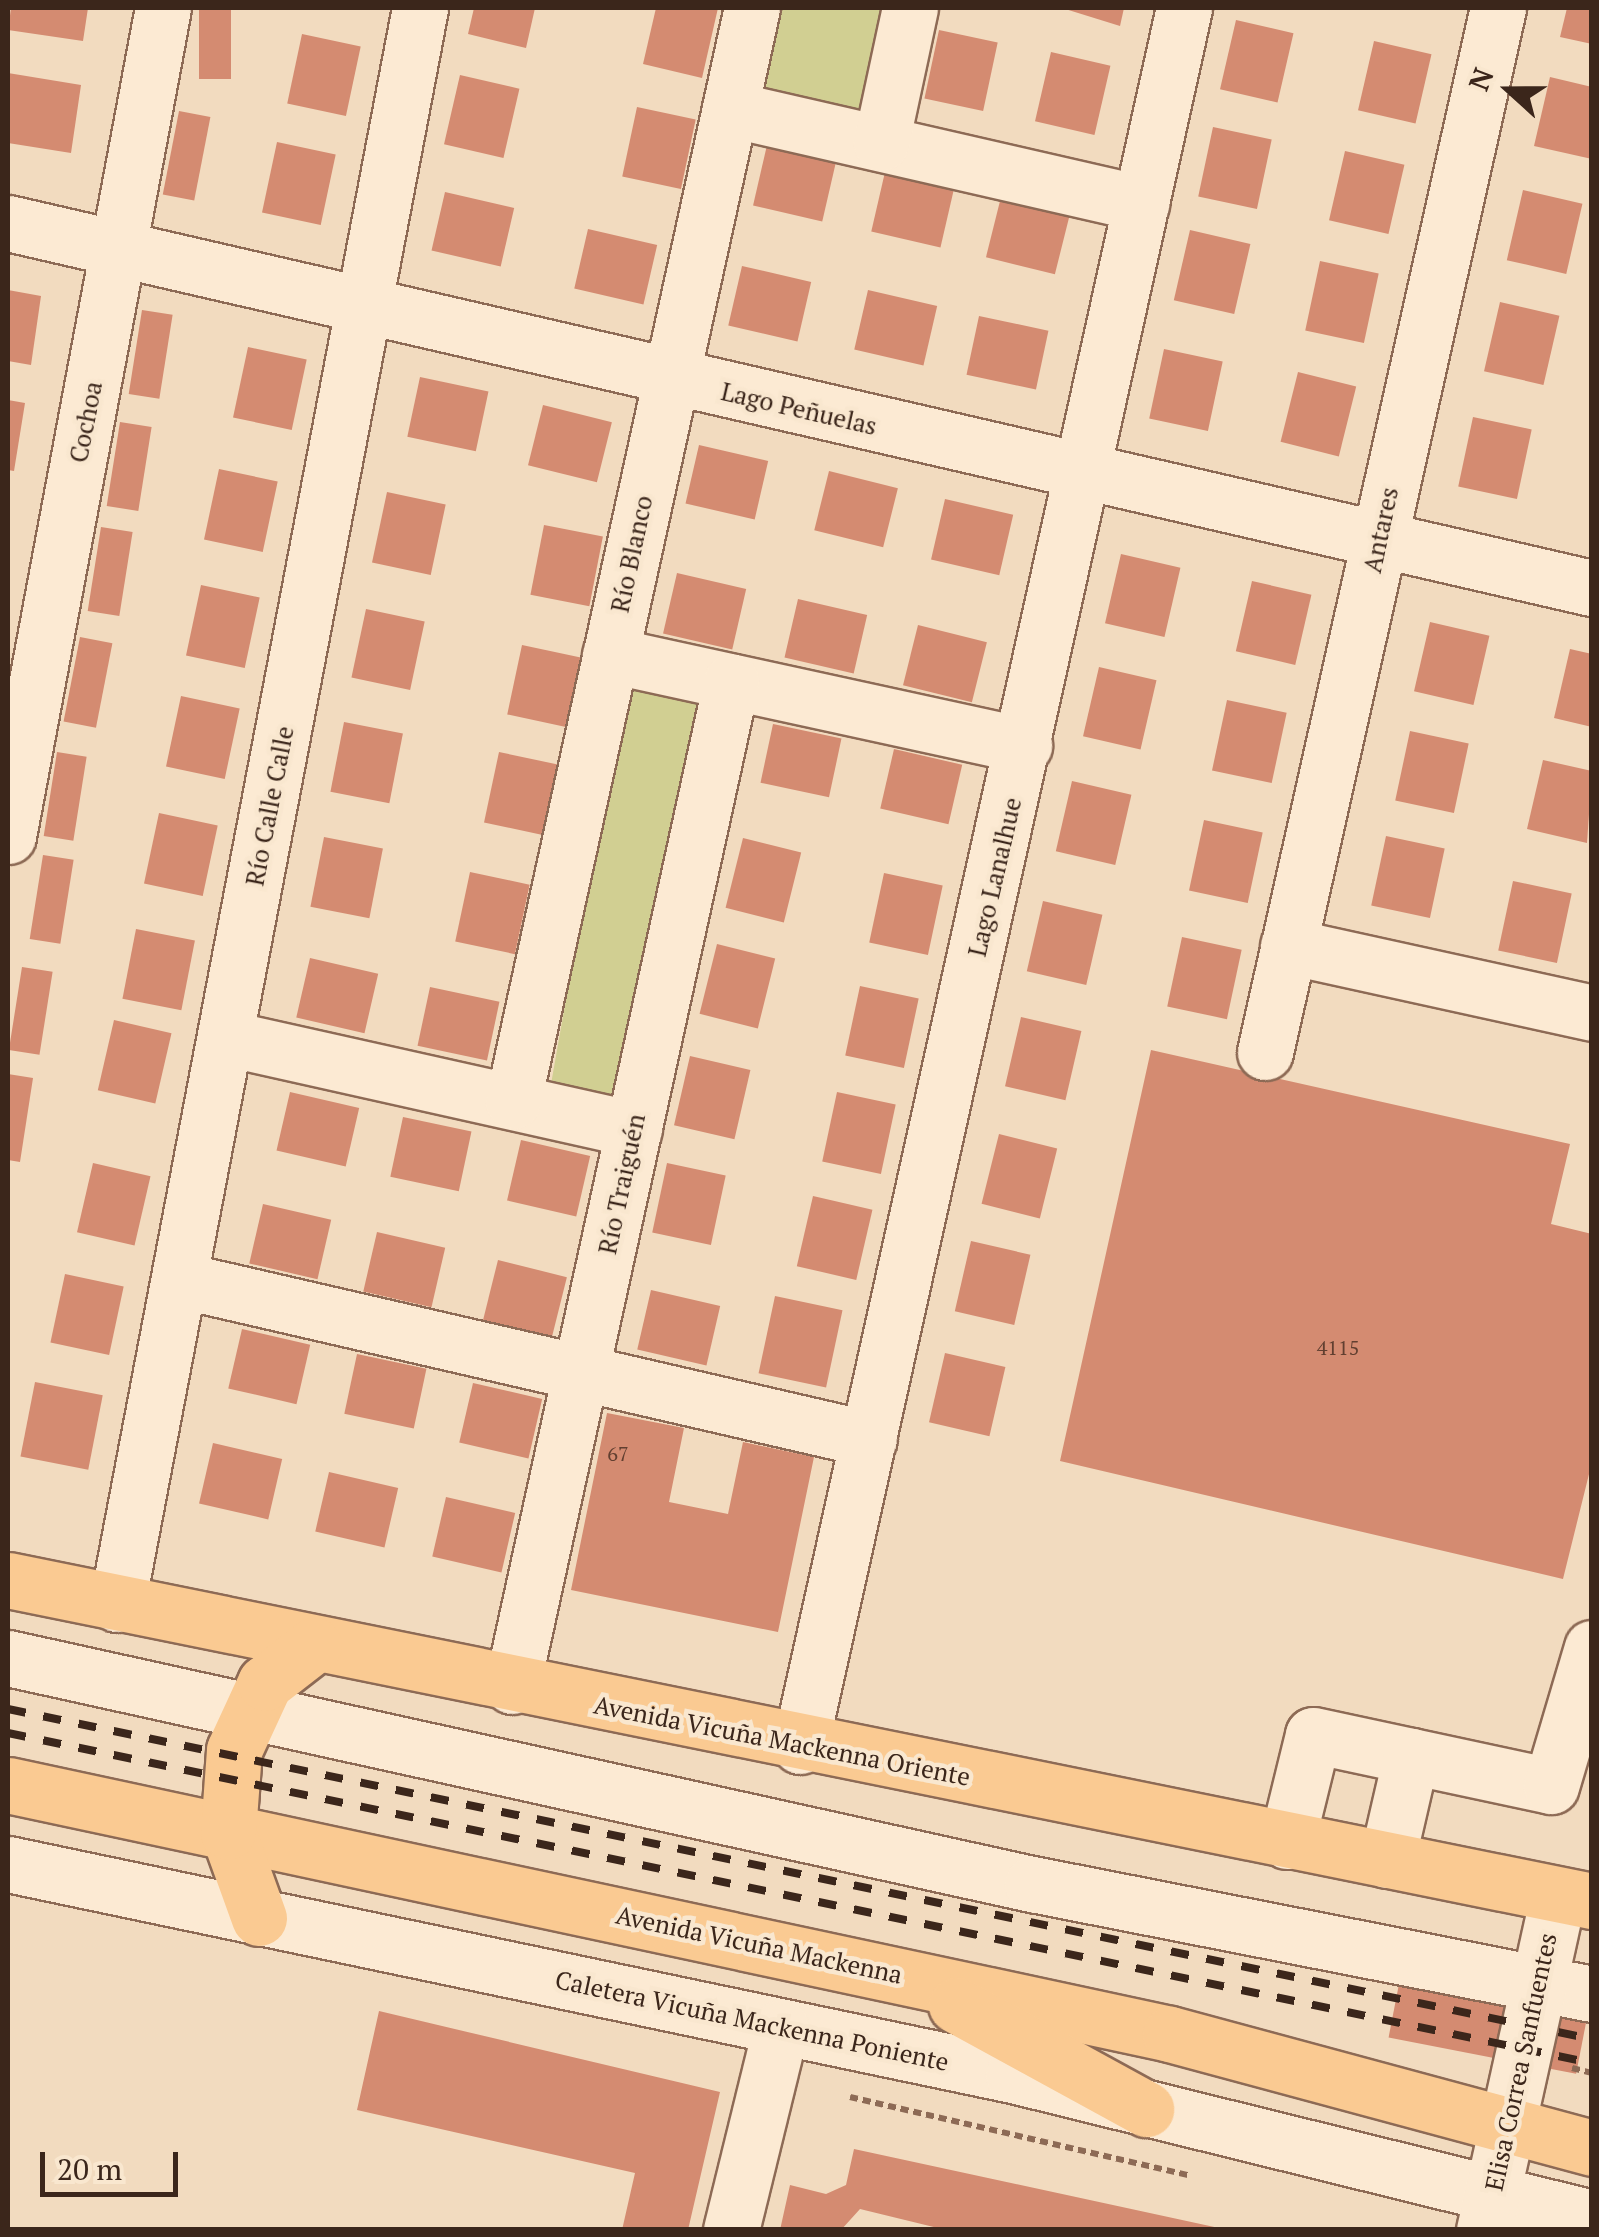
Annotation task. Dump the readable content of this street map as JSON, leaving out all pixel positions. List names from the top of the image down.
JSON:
{
  "streets": {
    "main road": ["Avenida Vicuña Mackenna Oriente", "Avenida Vicuña Mackenna"],
    "street": [
      "Lago Peñuelas",
      "Cochoa",
      "Antares",
      "Río Blanco",
      "Río Calle Calle",
      "Lago Lanalhue",
      "Río Traiguén",
      "Caletera Vicuña Mackenna Poniente",
      "Elisa Correa Sanfuentes"
    ]
  },
  "crossings": [
    ["Lago Peñuelas", "Cochoa"],
    ["Lago Peñuelas", "Antares"],
    ["Lago Peñuelas", "Río Blanco"],
    ["Lago Peñuelas", "Río Calle Calle"],
    ["Lago Peñuelas", "Lago Lanalhue"],
    ["Río Calle Calle", "Avenida Vicuña Mackenna Oriente"],
    ["Lago Lanalhue", "Avenida Vicuña Mackenna Oriente"],
    ["Río Traiguén", "Avenida Vicuña Mackenna Oriente"],
    ["Avenida Vicuña Mackenna Oriente", "Elisa Correa Sanfuentes"],
    ["Avenida Vicuña Mackenna", "Elisa Correa Sanfuentes"],
    ["Caletera Vicuña Mackenna Poniente", "Elisa Correa Sanfuentes"]
  ],
  "house_numbers": ["4115", "67"],
  "scale_bar": "20 m",
  "north": "left"
}
